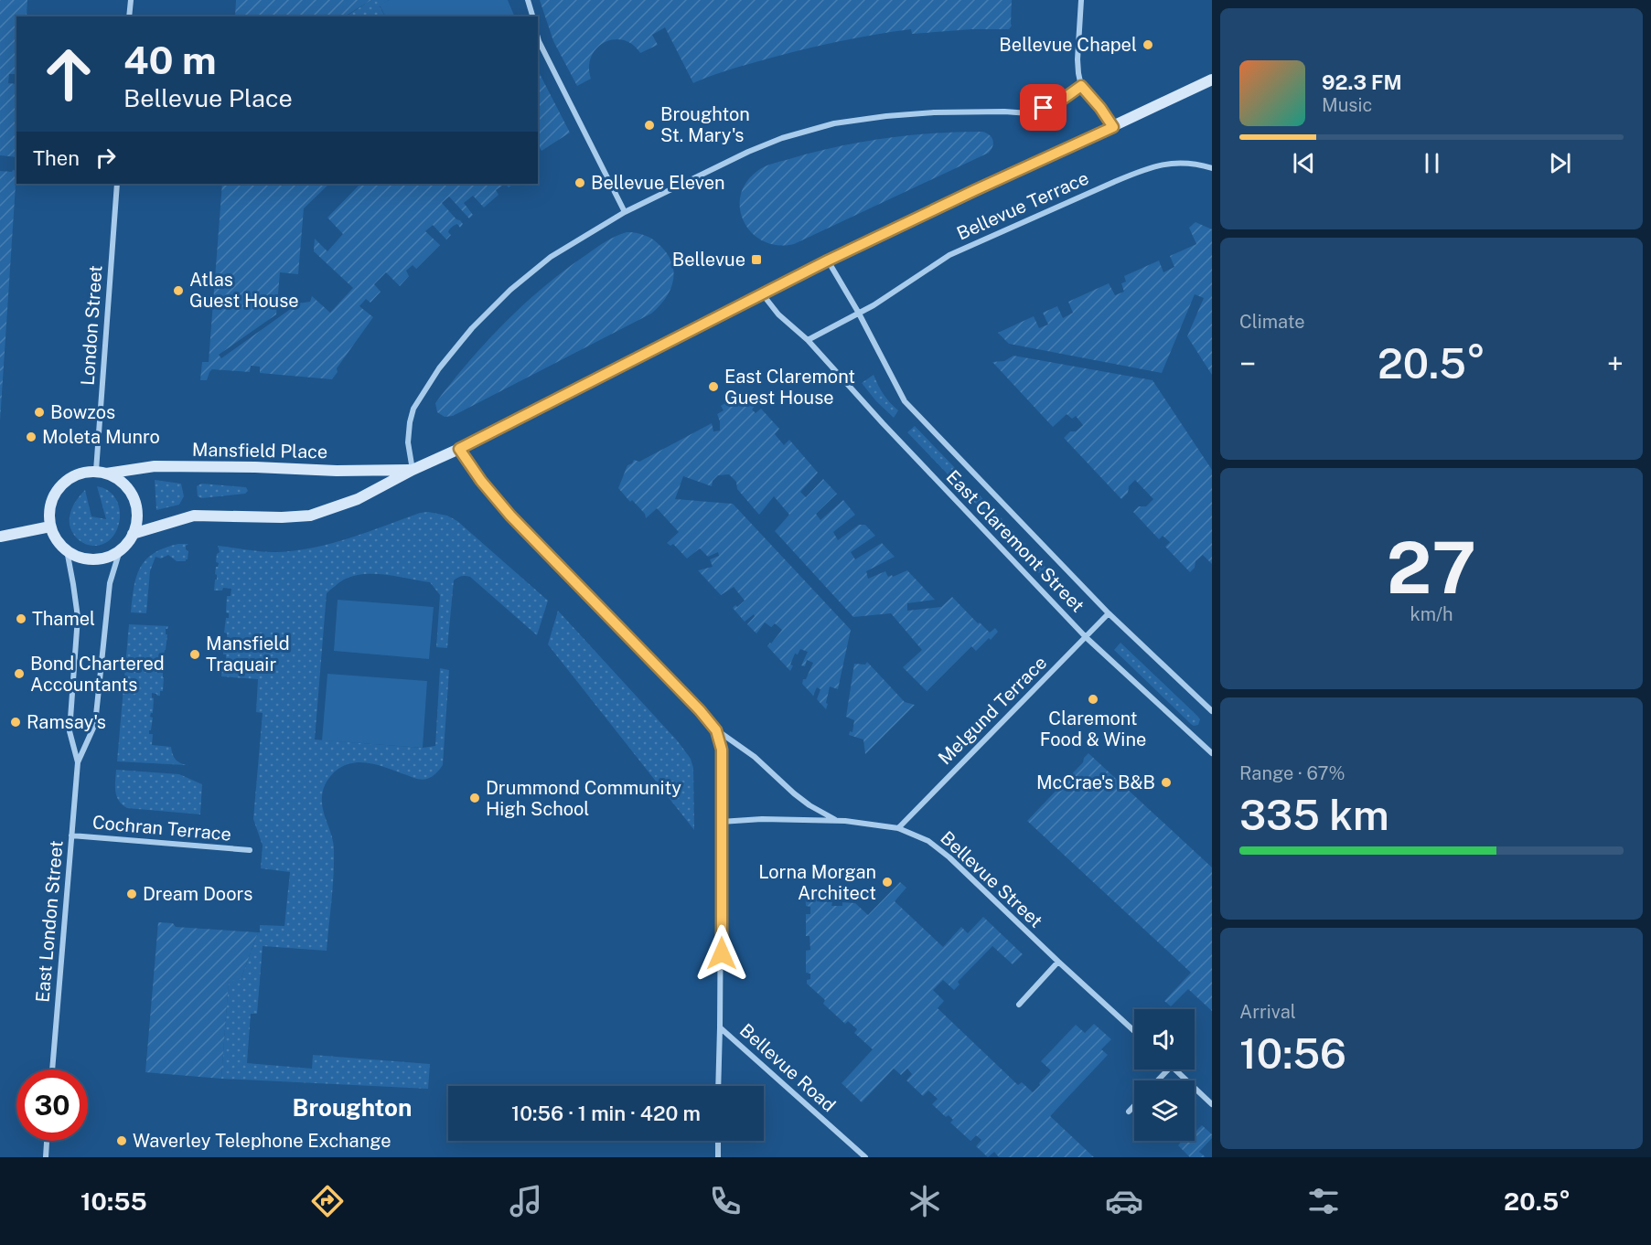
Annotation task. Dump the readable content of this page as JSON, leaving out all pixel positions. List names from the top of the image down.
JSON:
{
  "streets": {
    "main road": ["Mansfield Place"],
    "street": [
      "Bellevue Terrace",
      "London Street",
      "East Claremont Street",
      "Melgund Terrace",
      "Cochran Terrace",
      "Bellevue Street",
      "East London Street",
      "Bellevue Road"
    ]
  },
  "crossings": [
    ["Bellevue Terrace", "East Claremont Street"],
    ["London Street", "Mansfield Place"],
    ["London Street", "East London Street"],
    ["Mansfield Place", "East London Street"],
    ["East Claremont Street", "Melgund Terrace"],
    ["Melgund Terrace", "Bellevue Street"],
    ["Cochran Terrace", "East London Street"],
    ["Bellevue Street", "Bellevue Road"]
  ],
  "districts": ["Broughton"],
  "places": {
    "other": [
      "Bellevue Chapel",
      "Broughton St. Mary's",
      "Bellevue Eleven",
      "Atlas Guest House",
      "East Claremont Guest House",
      "Bowzos",
      "Moleta Munro",
      "Thamel",
      "Mansfield Traquair",
      "Bond Chartered Accountants",
      "Claremont Food & Wine",
      "Ramsay's",
      "McCrae's B&B",
      "Drummond Community High School",
      "Lorna Morgan Architect",
      "Dream Doors",
      "Waverley Telephone Exchange"
    ],
    "transit": ["Bellevue"]
  },
  "page": {
    "turn": ["40 m", "Bellevue Place"],
    "song": ["92.3 FM", "Music"],
    "then": "Then",
    "tile": [
      "Climate",
      ["27", "km/h"],
      ["Range · 67%", "335 km"],
      ["Arrival", "10:56"]
    ],
    "heat": ["−", "20.5°", "+"],
    "limit": "30",
    "trip": "10:56 · 1 min · 420 m",
    "tabs": ["10:55", "20.5°"]
  }
}
